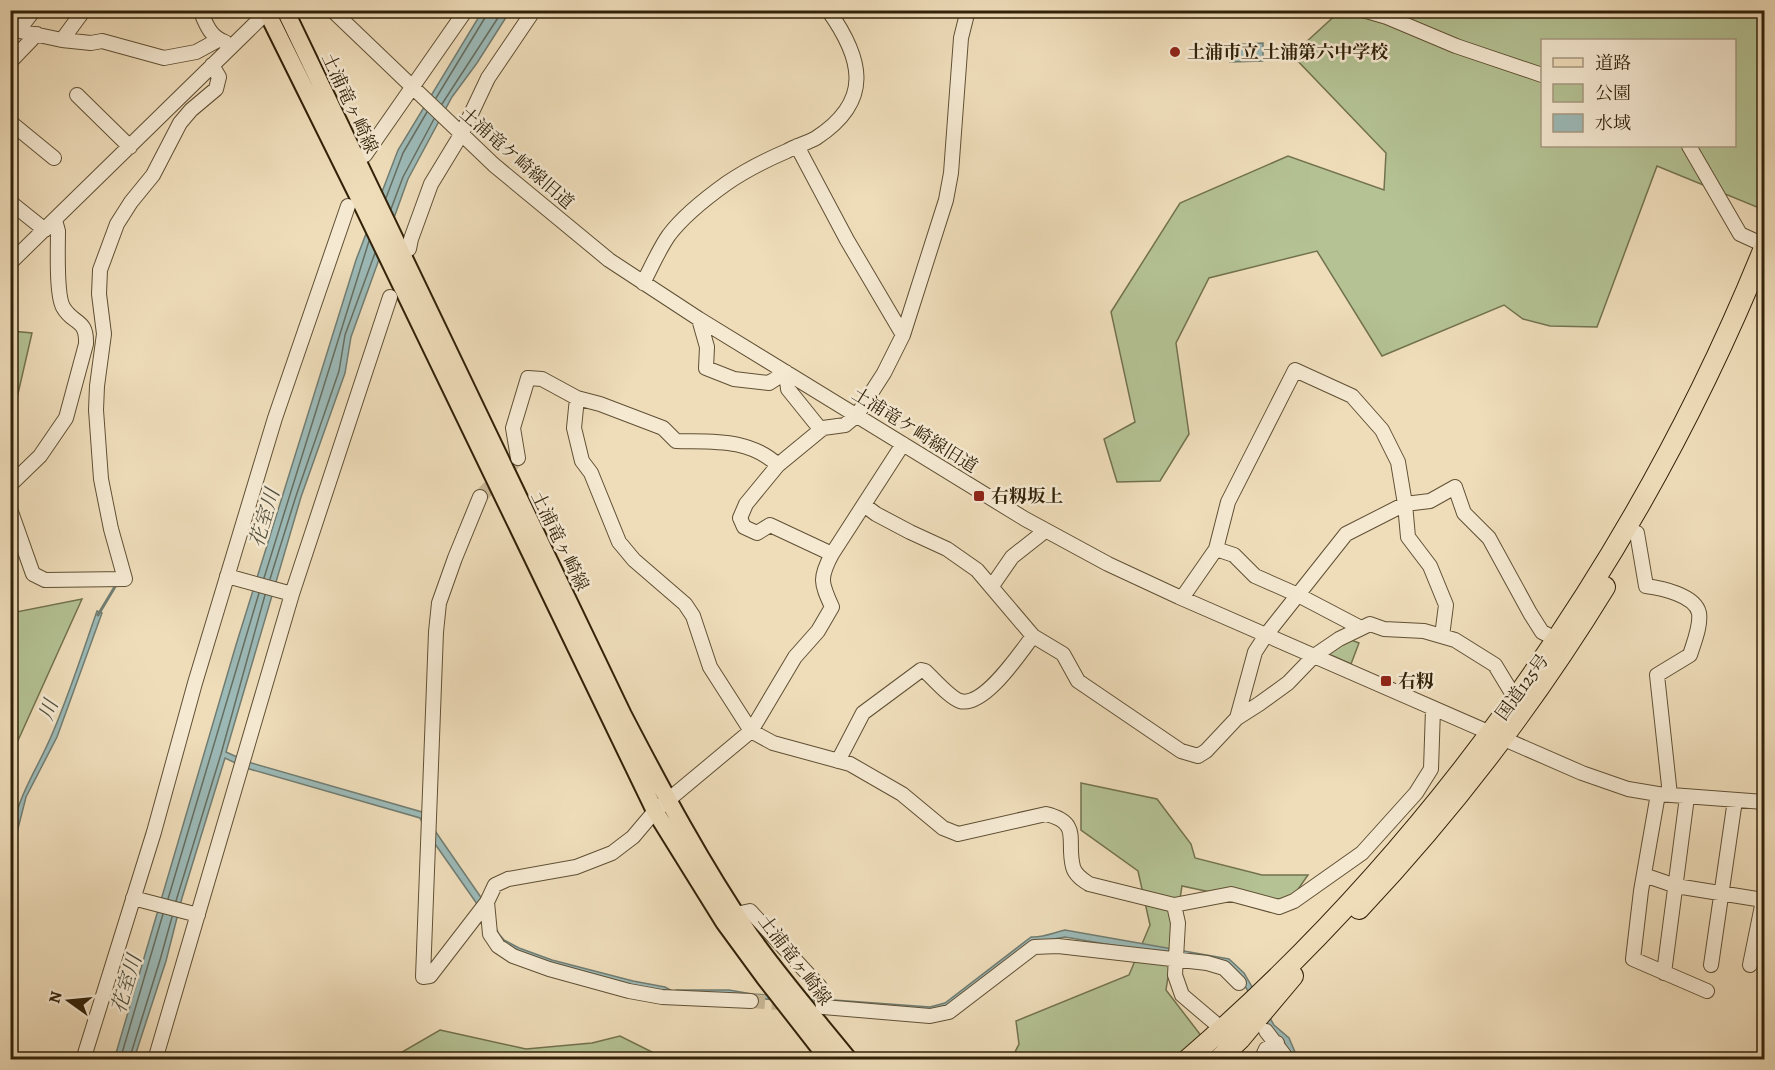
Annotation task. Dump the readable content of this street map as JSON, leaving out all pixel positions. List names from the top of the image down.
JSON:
{
  "streets": {
    "highway": ["国道125号"],
    "main road": ["土浦竜ヶ崎線"],
    "street": ["土浦竜ケ崎線旧道"]
  },
  "crossings": [
    ["土浦竜ケ崎線旧道", "国道125号"]
  ],
  "water": ["花室川", "川"],
  "places": {
    "other": ["土浦市立 土浦第六中学校"],
    "transit": ["右籾坂上", "右籾"]
  },
  "legend": ["道路", "公園", "水域"],
  "north": "left"
}
